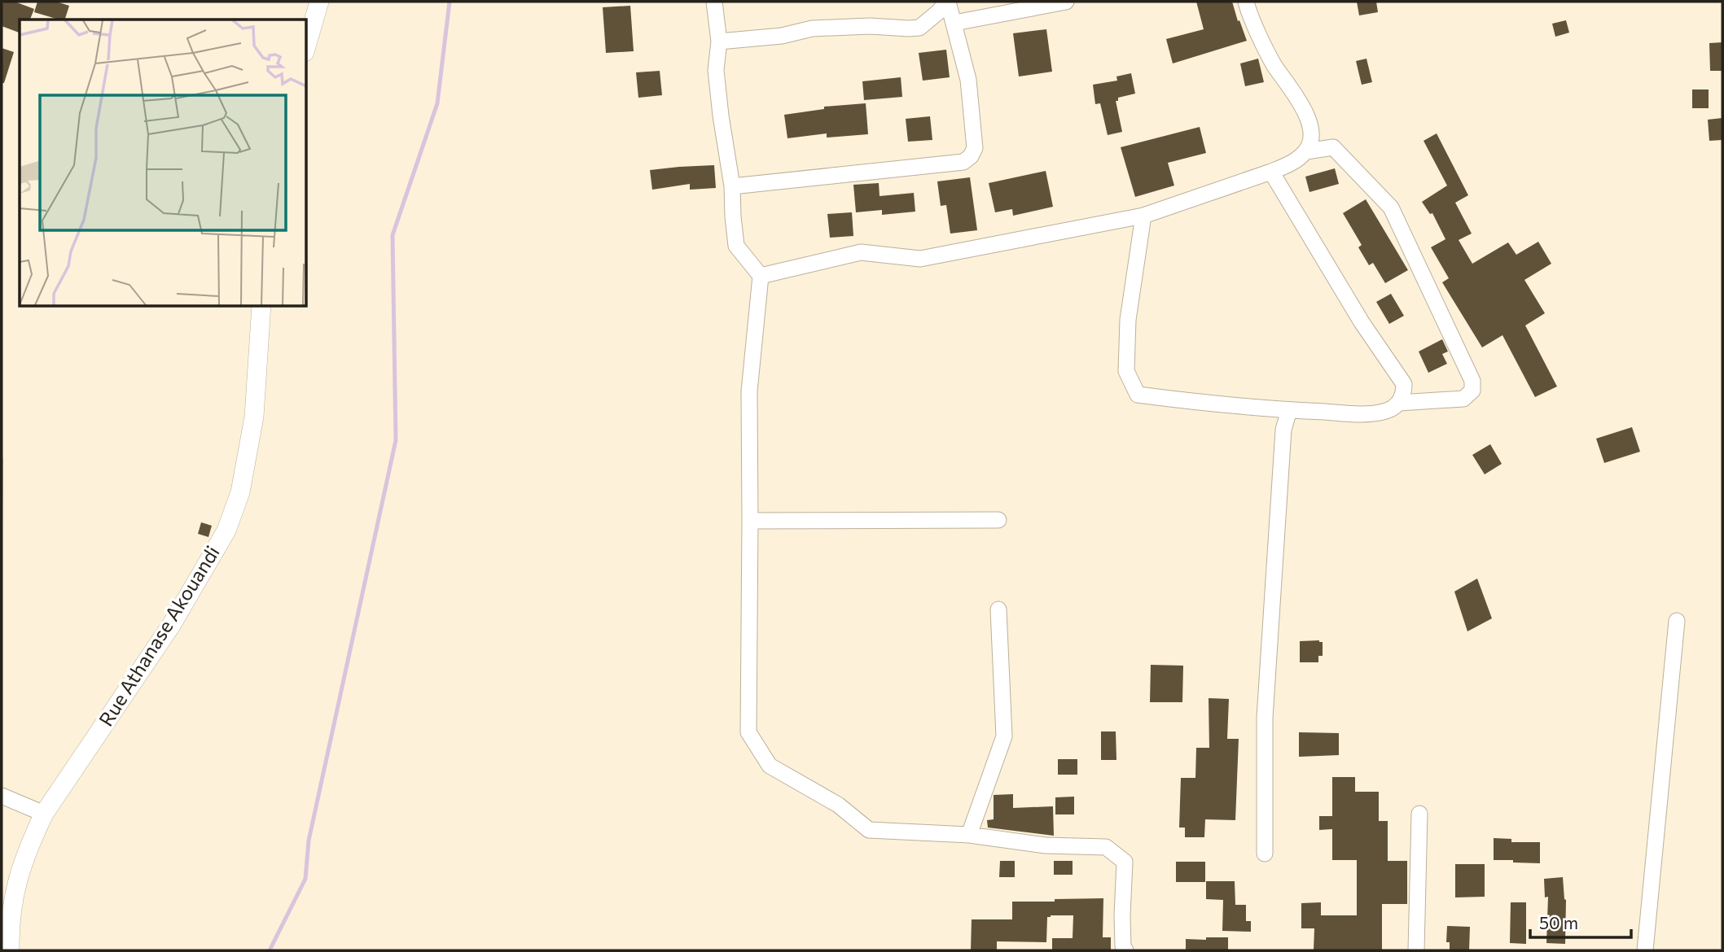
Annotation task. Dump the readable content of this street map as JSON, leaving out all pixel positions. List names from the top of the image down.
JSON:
{
  "streets": {
    "street": ["Rue Athanase Akouandi"]
  },
  "scale_bar": "50 m"
}
